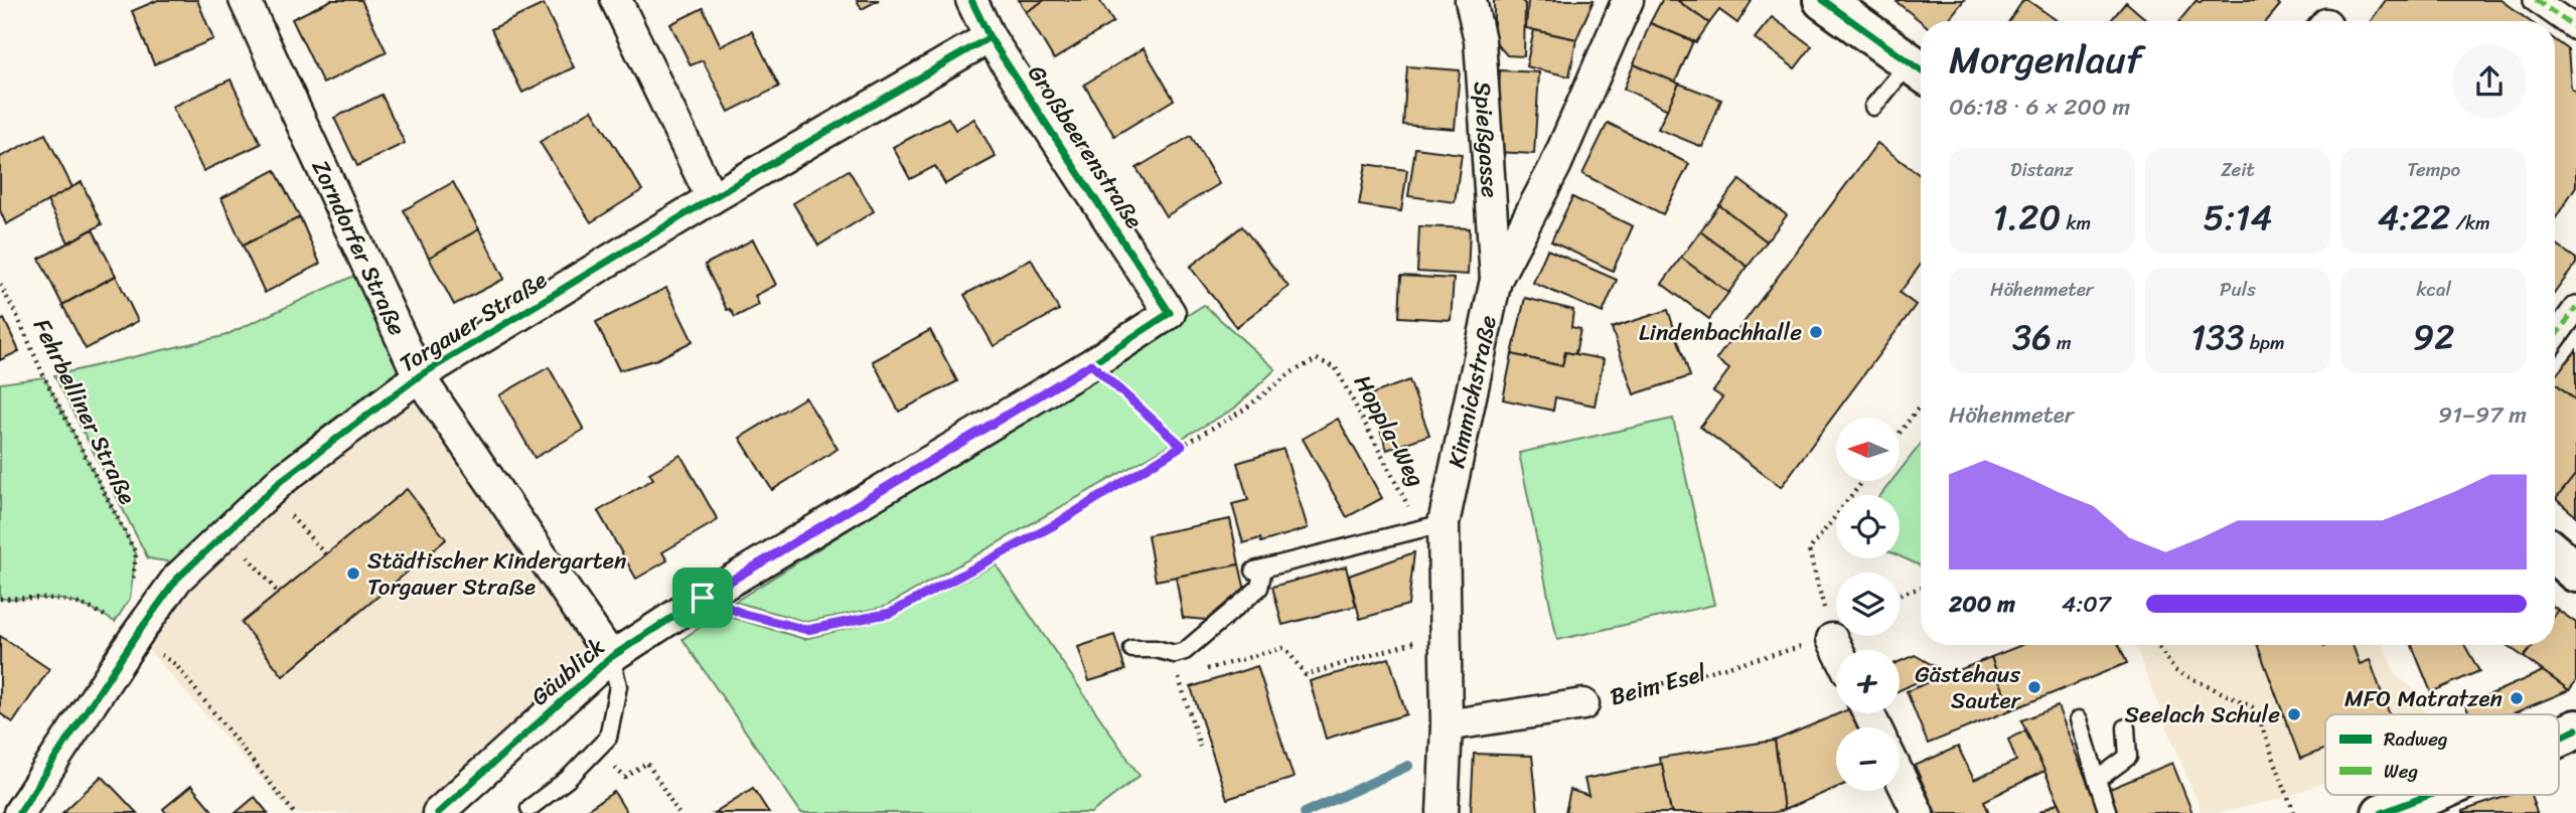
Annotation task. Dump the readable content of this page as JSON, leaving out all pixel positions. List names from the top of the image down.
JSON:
{
  "streets": {
    "street": [
      "Spießgasse",
      "Großbeerenstraße",
      "Zorndorfer Straße",
      "Torgauer Straße",
      "Kimmichstraße",
      "Gäublick",
      "Beim Esel"
    ],
    "path": ["Fehrbelliner Straße", "Hoppla-Weg"]
  },
  "crossings": [
    ["Spießgasse", "Kimmichstraße"],
    ["Großbeerenstraße", "Torgauer Straße"],
    ["Großbeerenstraße", "Gäublick"],
    ["Zorndorfer Straße", "Torgauer Straße"],
    ["Zorndorfer Straße", "Gäublick"],
    ["Kimmichstraße", "Hoppla-Weg"],
    ["Kimmichstraße", "Beim Esel"],
    ["Hoppla-Weg", "Gäublick"]
  ],
  "places": [
    "Lindenbachhalle",
    "Städtischer Kindergarten Torgauer Straße",
    "Gästehaus Sauter",
    "MFO Matratzen",
    "Seelach Schule"
  ],
  "legend": ["Radweg", "Weg"],
  "north": "left",
  "page": {
    "heading": ["Morgenlauf", "06:18 · 6 × 200 m"],
    "stats": [
      ["Distanz", "1.20 km"],
      ["Zeit", "5:14"],
      ["Tempo", "4:22 /km"],
      ["Höhenmeter", "36 m"],
      ["Puls", "133 bpm"],
      ["kcal", "92"]
    ],
    "chart": ["Höhenmeter", "91–97 m"],
    "map_buttons": ["+", "−"],
    "list": [
      {
        "name": "200 m",
        "note": "4:07"
      }
    ]
  }
}
